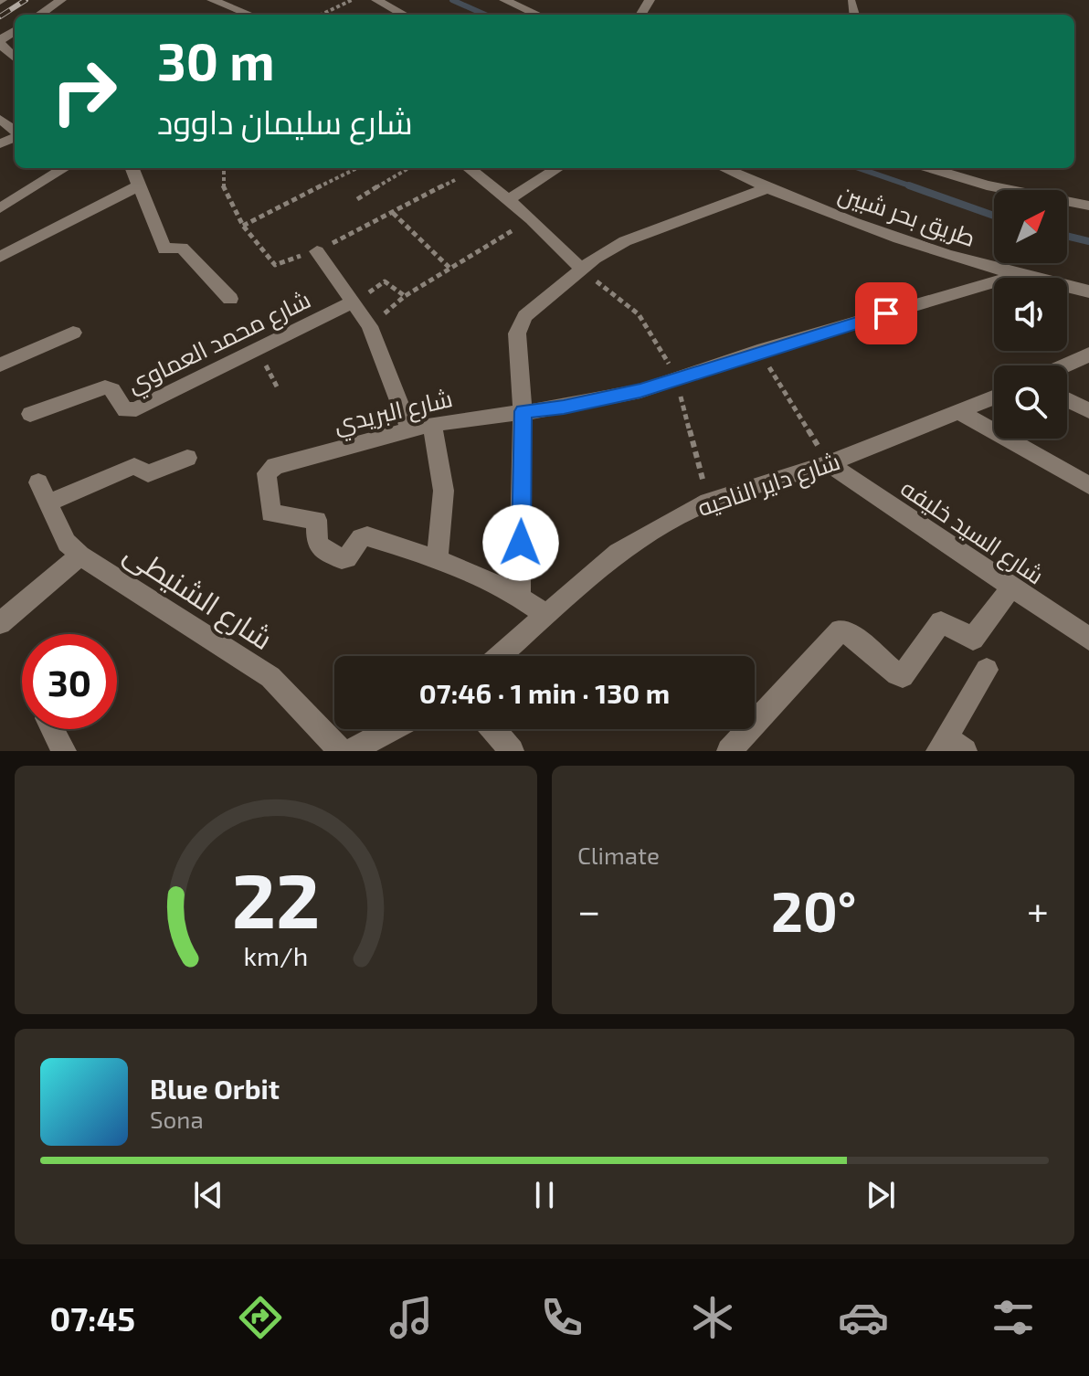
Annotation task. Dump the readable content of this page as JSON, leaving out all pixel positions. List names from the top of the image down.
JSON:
{
  "streets": {
    "street": [
      "طريق بحر شبين",
      "شارع محمد العماوي",
      "شارع البريدي",
      "شارع داير الناحيه",
      "شارع السيد خليفه",
      "شارع الشنيطى"
    ]
  },
  "crossings": [
    ["طريق بحر شبين", "شارع البريدي"],
    ["شارع داير الناحيه", "شارع السيد خليفه"]
  ],
  "north": "top right",
  "page": {
    "turn": ["30 m", "شارع سليمان داوود"],
    "limit": "30",
    "trip": "07:46 · 1 min · 130 m",
    "tile": "Climate",
    "heat": ["−", "20°", "+"],
    "song": ["Blue Orbit", "Sona"],
    "tabs": "07:45",
    "gauge": ["22", "km/h"]
  }
}
